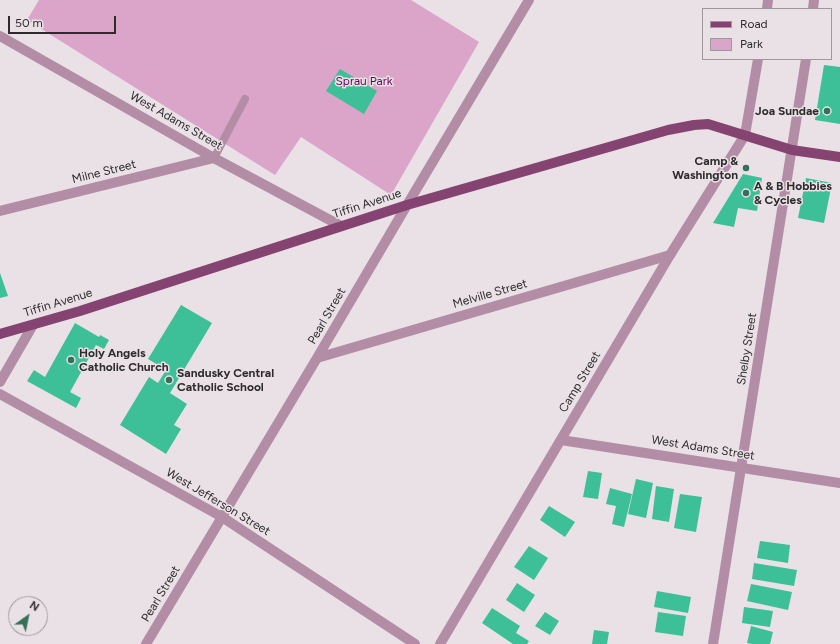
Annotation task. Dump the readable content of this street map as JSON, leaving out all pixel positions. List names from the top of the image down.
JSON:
{
  "streets": {
    "main road": ["Tiffin Avenue"],
    "street": [
      "West Adams Street",
      "Milne Street",
      "Melville Street",
      "Pearl Street",
      "Shelby Street",
      "Camp Street",
      "West Jefferson Street"
    ]
  },
  "crossings": [
    ["West Adams Street", "Milne Street"],
    ["West Adams Street", "Tiffin Avenue"],
    ["West Adams Street", "Shelby Street"],
    ["West Adams Street", "Camp Street"],
    ["Tiffin Avenue", "Pearl Street"],
    ["Tiffin Avenue", "Shelby Street"],
    ["Tiffin Avenue", "Camp Street"],
    ["Melville Street", "Pearl Street"],
    ["Melville Street", "Camp Street"],
    ["Pearl Street", "West Jefferson Street"]
  ],
  "parks": ["Sprau Park"],
  "places": [
    "Joa Sundae",
    "Camp & Washington",
    "A & B Hobbies & Cycles",
    "Holy Angels Catholic Church",
    "Sandusky Central Catholic School"
  ],
  "legend": ["Road", "Park"],
  "scale_bar": "50 m",
  "north": "top right"
}
